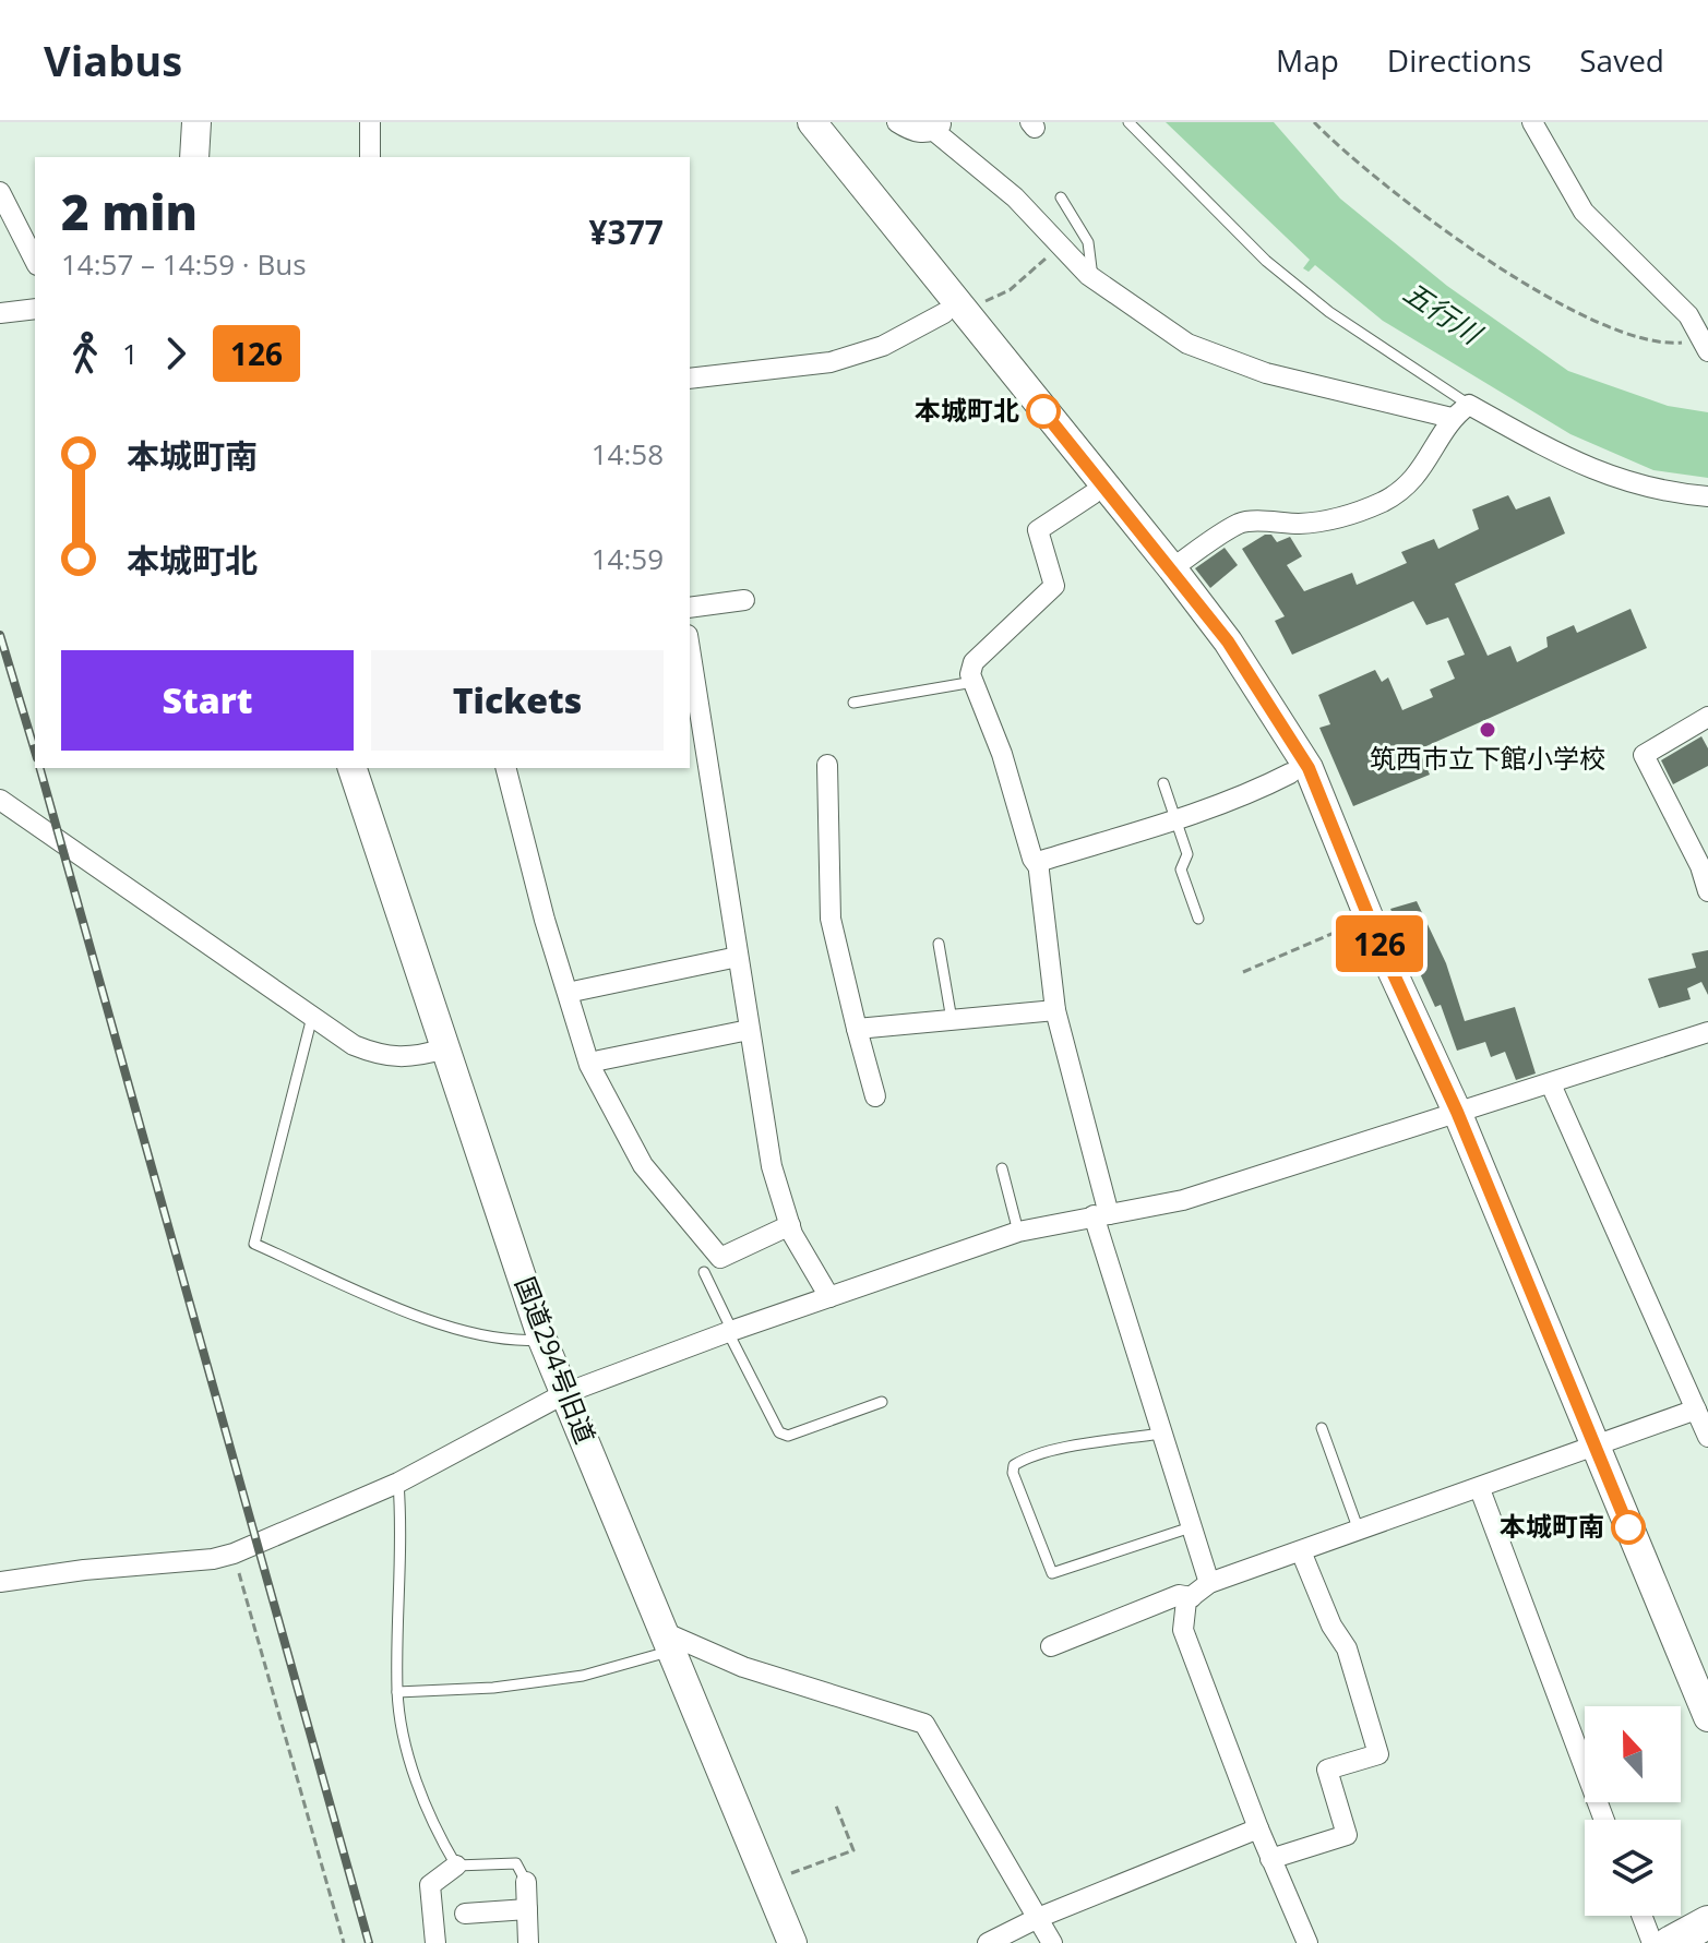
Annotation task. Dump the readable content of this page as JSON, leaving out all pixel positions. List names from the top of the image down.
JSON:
{
  "streets": {
    "street": ["国道294号旧道"]
  },
  "water": ["五行川"],
  "places": ["本城町北", "筑西市立下館小学校", "本城町南"],
  "lines": ["bus line 126"],
  "north": "top",
  "page": {
    "header": "Viabus",
    "nav": ["Map", "Directions", "Saved"],
    "on_map": "126",
    "heading": ["2 min", "14:57 – 14:59 · Bus", "¥377"],
    "legs": ["1", "126"],
    "list": [
      {
        "name": "本城町南",
        "value": "14:58"
      },
      {
        "name": "本城町北",
        "value": "14:59"
      }
    ],
    "buttons": ["Start", "Tickets"]
  }
}
